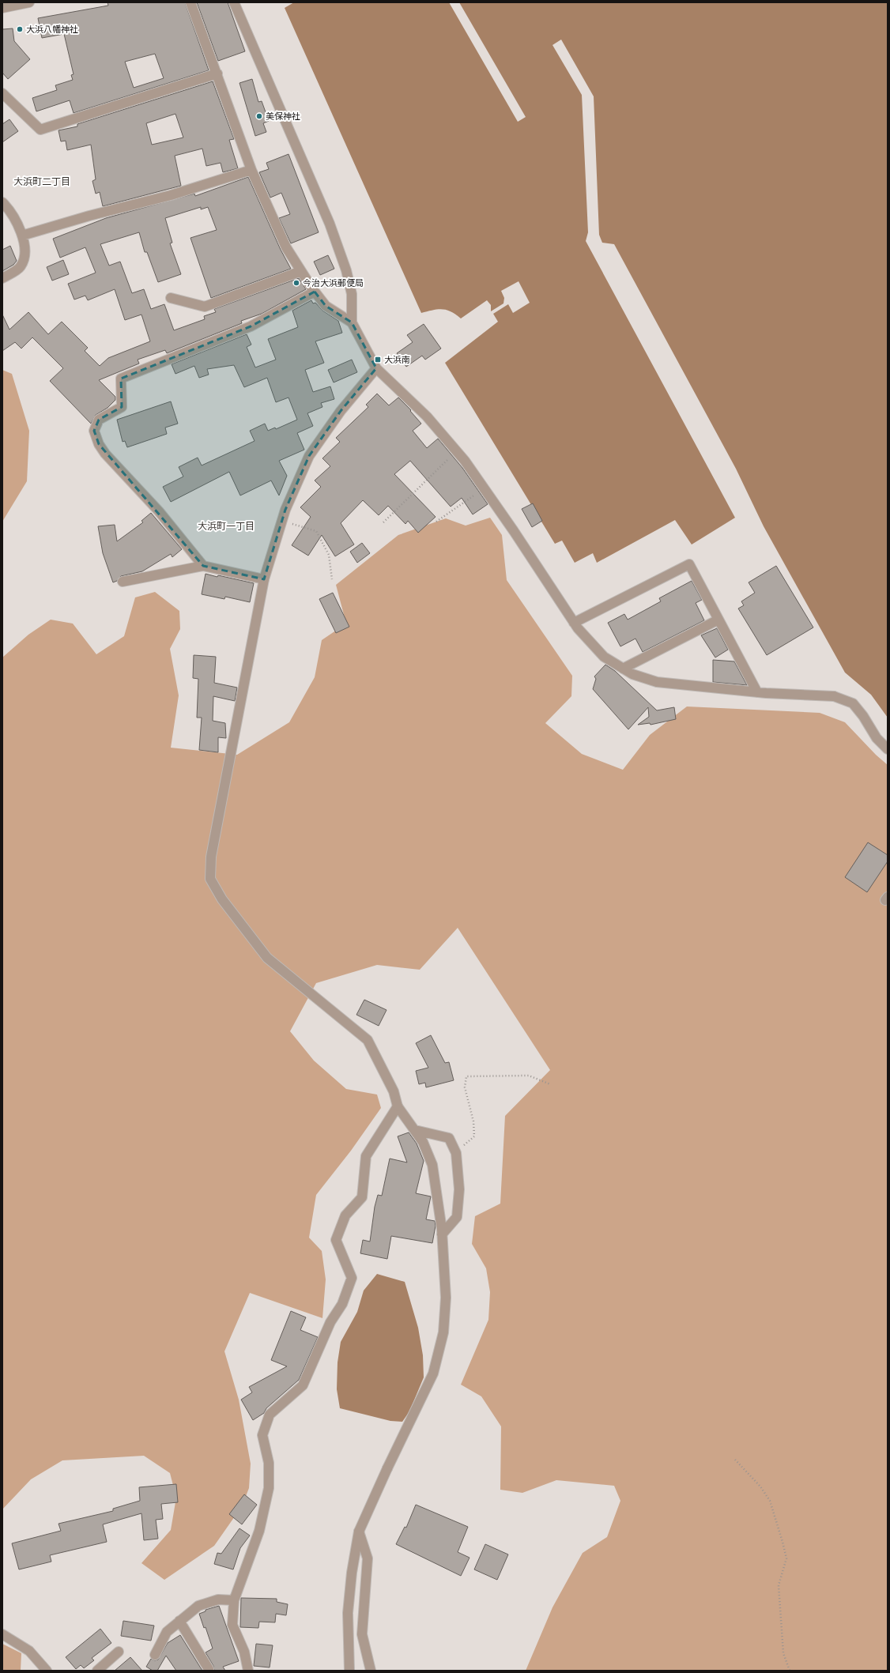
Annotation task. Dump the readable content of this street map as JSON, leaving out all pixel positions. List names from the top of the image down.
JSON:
{
  "districts": ["大浜町二丁目", "大浜町一丁目"],
  "places": {
    "other": ["大浜八幡神社", "美保神社", "今治大浜郵便局"],
    "transit": ["大浜南"]
  }
}
